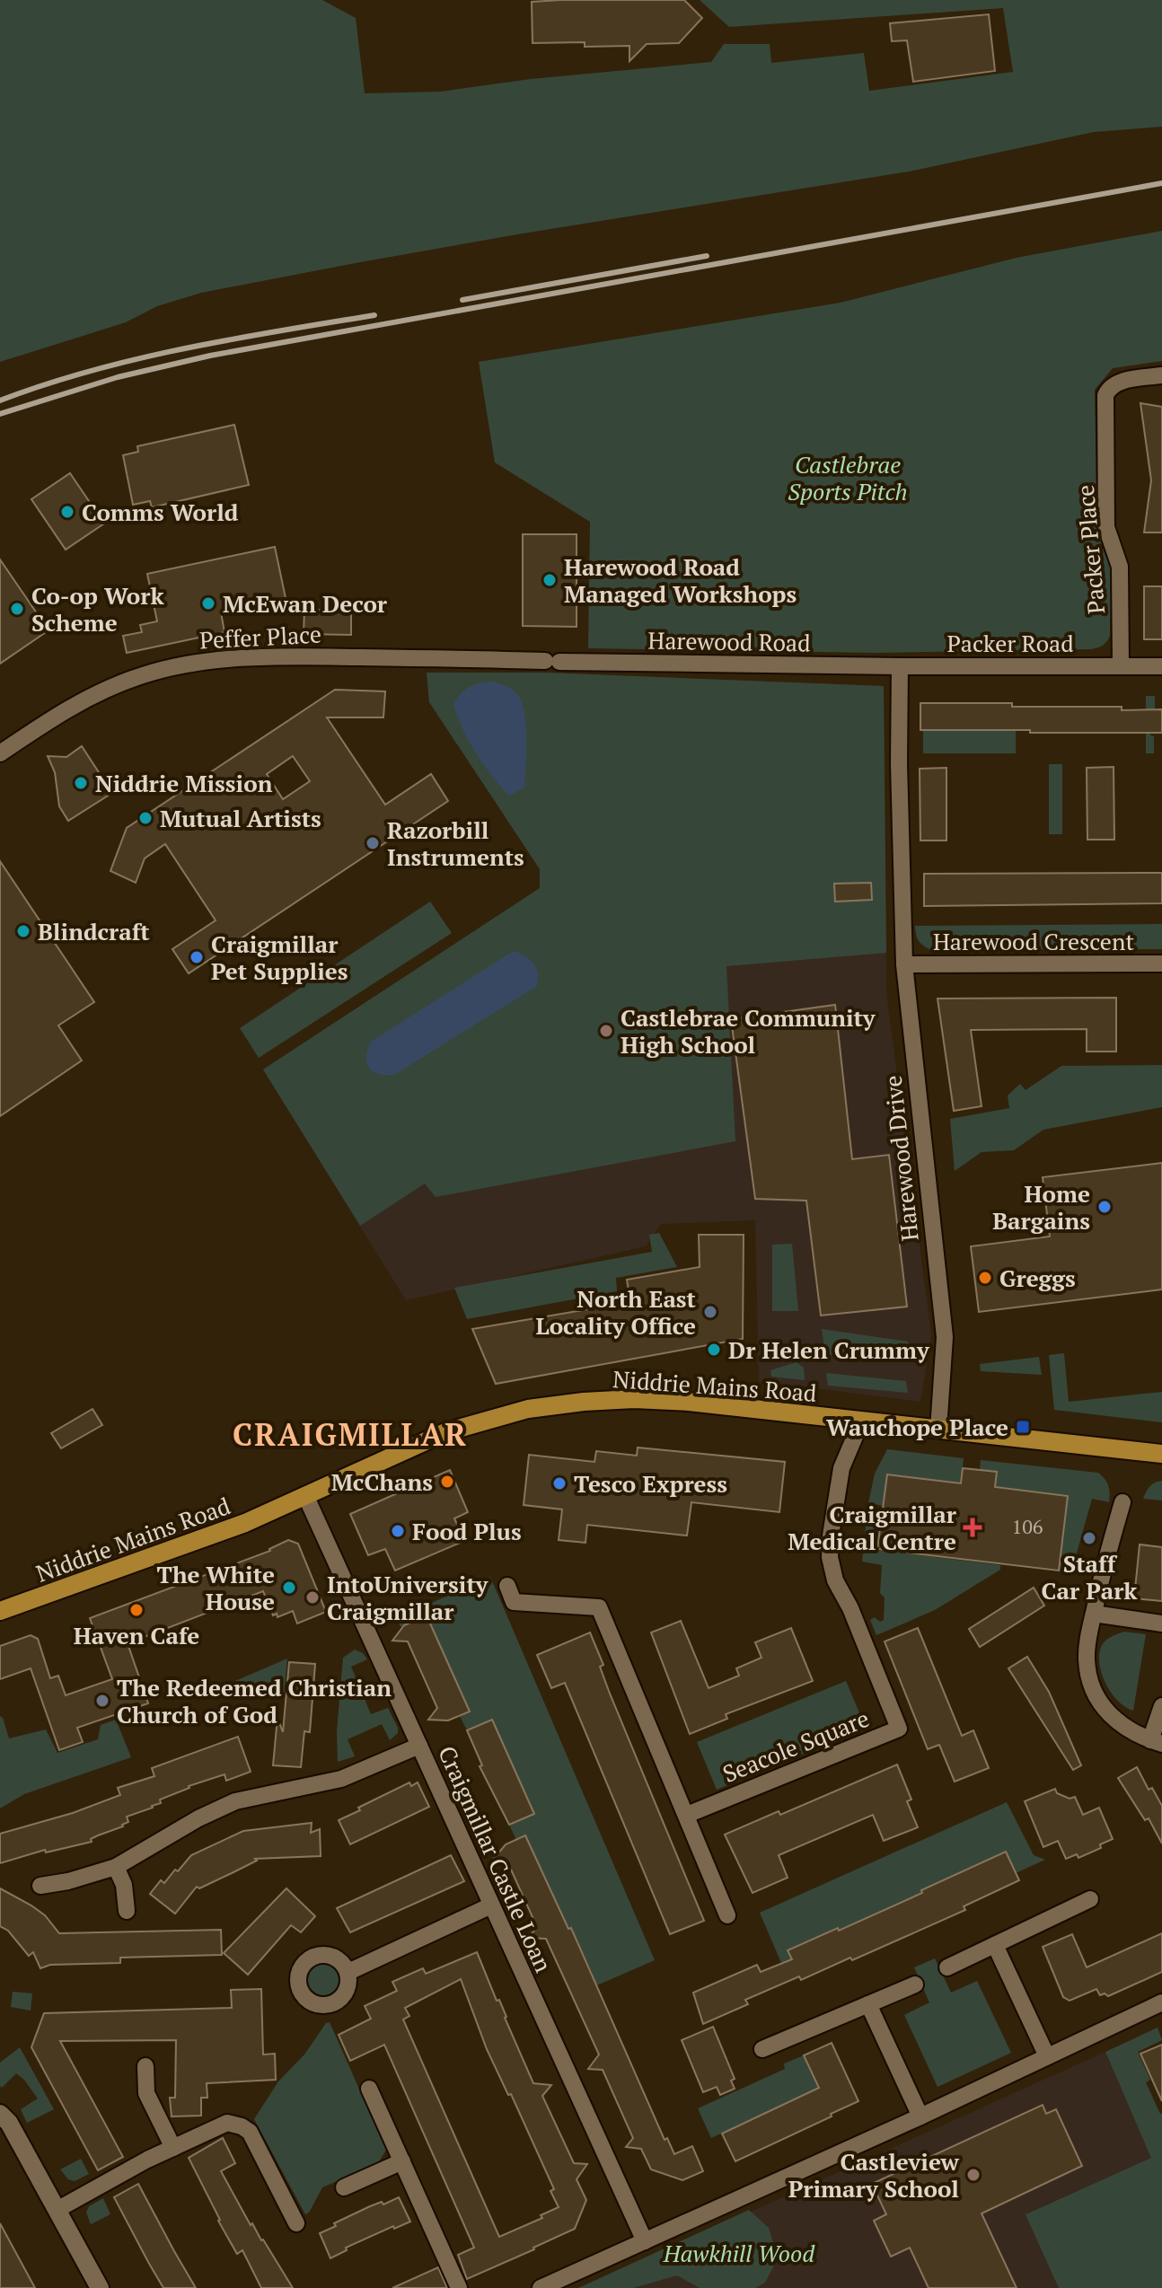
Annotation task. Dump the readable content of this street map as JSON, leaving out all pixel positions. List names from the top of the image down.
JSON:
{
  "streets": {
    "main road": ["Niddrie Mains Road"],
    "street": [
      "Packer Place",
      "Peffer Place",
      "Harewood Road",
      "Packer Road",
      "Harewood Crescent",
      "Harewood Drive",
      "Seacole Square",
      "Craigmillar Castle Loan"
    ]
  },
  "crossings": [
    ["Packer Place", "Packer Road"],
    ["Peffer Place", "Harewood Road"],
    ["Harewood Road", "Packer Road"],
    ["Harewood Road", "Harewood Drive"],
    ["Packer Road", "Harewood Drive"],
    ["Harewood Crescent", "Harewood Drive"],
    ["Harewood Drive", "Niddrie Mains Road"],
    ["Niddrie Mains Road", "Seacole Square"],
    ["Niddrie Mains Road", "Craigmillar Castle Loan"]
  ],
  "districts": ["CRAIGMILLAR"],
  "parks": ["Castlebrae Sports Pitch", "Hawkhill Wood"],
  "places": {
    "other": [
      "Comms World",
      "Harewood Road Managed Workshops",
      "McEwan Decor",
      "Co-op Work Scheme",
      "Niddrie Mission",
      "Mutual Artists",
      "Razorbill Instruments",
      "Blindcraft",
      "Craigmillar Pet Supplies",
      "Castlebrae Community High School",
      "Home Bargains",
      "Greggs",
      "North East Locality Office",
      "Dr Helen Crummy",
      "McChans",
      "Tesco Express",
      "Food Plus",
      "Staff Car Park",
      "The White House",
      "IntoUniversity Craigmillar",
      "Haven Cafe",
      "The Redeemed Christian Church of God",
      "Castleview Primary School"
    ],
    "transit": ["Wauchope Place"],
    "health": ["Craigmillar Medical Centre"]
  },
  "house_numbers": ["106"]
}
